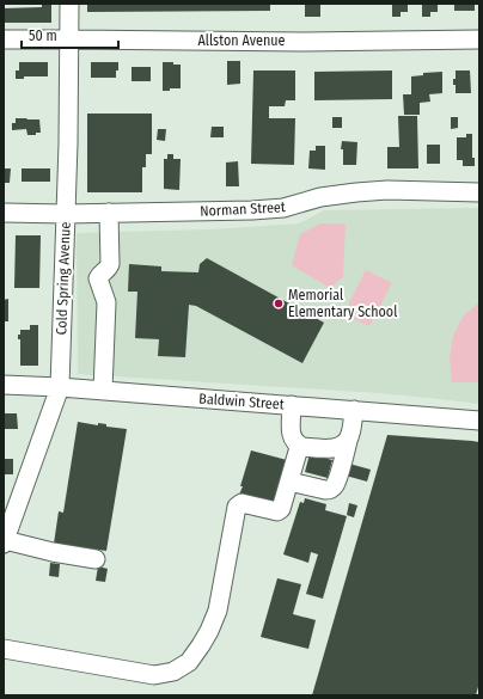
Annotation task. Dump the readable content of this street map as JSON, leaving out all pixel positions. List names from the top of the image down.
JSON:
{
  "streets": {
    "street": [
      "Allston Avenue",
      "Norman Street",
      "Cold Spring Avenue",
      "Baldwin Street"
    ]
  },
  "crossings": [
    ["Allston Avenue", "Cold Spring Avenue"],
    ["Norman Street", "Cold Spring Avenue"],
    ["Cold Spring Avenue", "Baldwin Street"]
  ],
  "places": ["Memorial Elementary School"],
  "scale_bar": "50 m"
}
